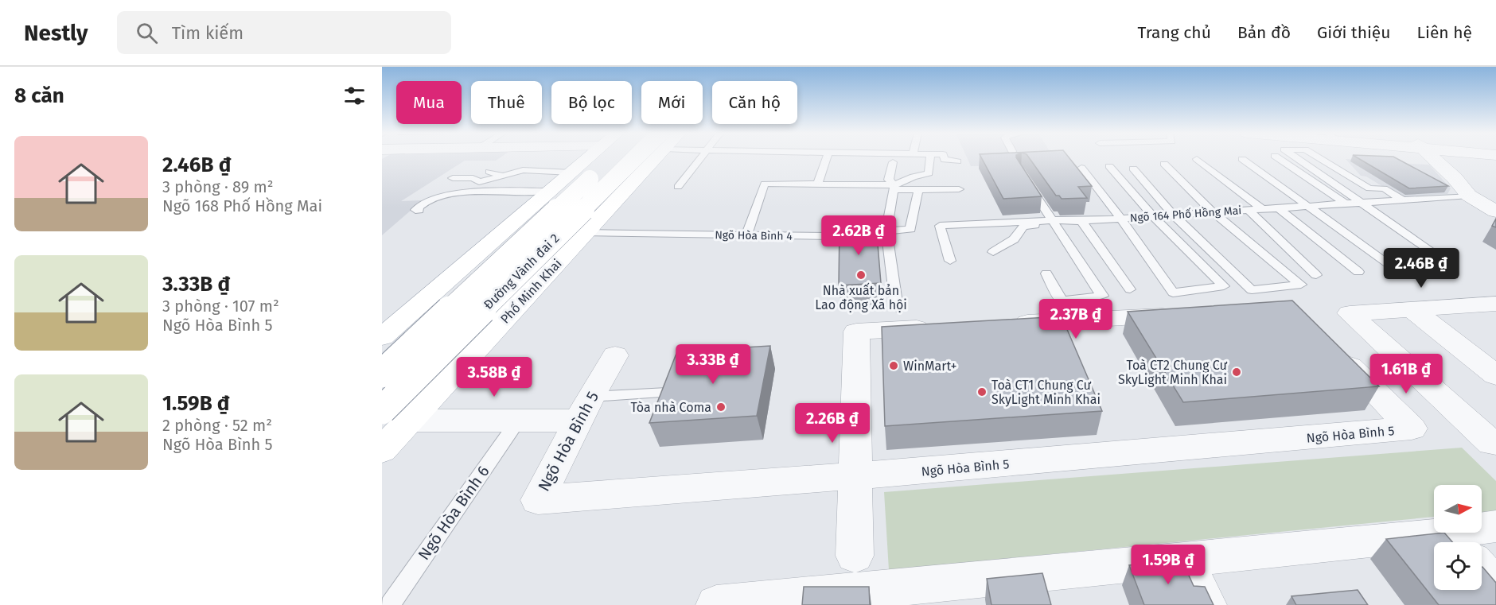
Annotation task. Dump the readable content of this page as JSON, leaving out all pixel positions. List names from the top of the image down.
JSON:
{
  "streets": {
    "main road": ["Đường Vành đai 2", "Phố Minh Khai"],
    "street": ["Ngõ Hòa Bình 5"],
    "lane": ["Ngõ 164 Phố Hồng Mai", "Ngõ Hòa Bình 4", "Ngõ Hòa Bình 6"]
  },
  "crossings": [
    ["Ngõ Hòa Bình 4", "Phố Minh Khai"],
    ["Đường Vành đai 2", "Phố Minh Khai"]
  ],
  "places": [
    "Nhà xuất bản Lao động Xã hội",
    "WinMart+",
    "Toà CT2 Chung Cư SkyLight Minh Khai",
    "Toà CT1 Chung Cư SkyLight Minh Khai",
    "Tòa nhà Coma"
  ],
  "north": "right",
  "page": {
    "header": "Nestly",
    "search": "Tìm kiếm",
    "nav": [
      "Trang chủ",
      "Bản đồ",
      "Giới thiệu",
      "Liên hệ"
    ],
    "heading": "8 căn",
    "chip": [
      "Mua",
      "Thuê",
      "Bộ lọc",
      "Mới",
      "Căn hộ"
    ],
    "list": [
      {
        "name": "2.46B ₫",
        "note": "3 phòng · 89 m² · Ngõ 168 Phố Hồng Mai"
      },
      {
        "name": "3.33B ₫",
        "note": "3 phòng · 107 m² · Ngõ Hòa Bình 5"
      },
      {
        "name": "1.59B ₫",
        "note": "2 phòng · 52 m² · Ngõ Hòa Bình 5"
      }
    ],
    "price": [
      "2.62B ₫",
      "2.46B ₫",
      "2.37B ₫",
      "3.33B ₫",
      "1.61B ₫",
      "3.58B ₫",
      "2.26B ₫",
      "1.59B ₫"
    ]
  }
}
